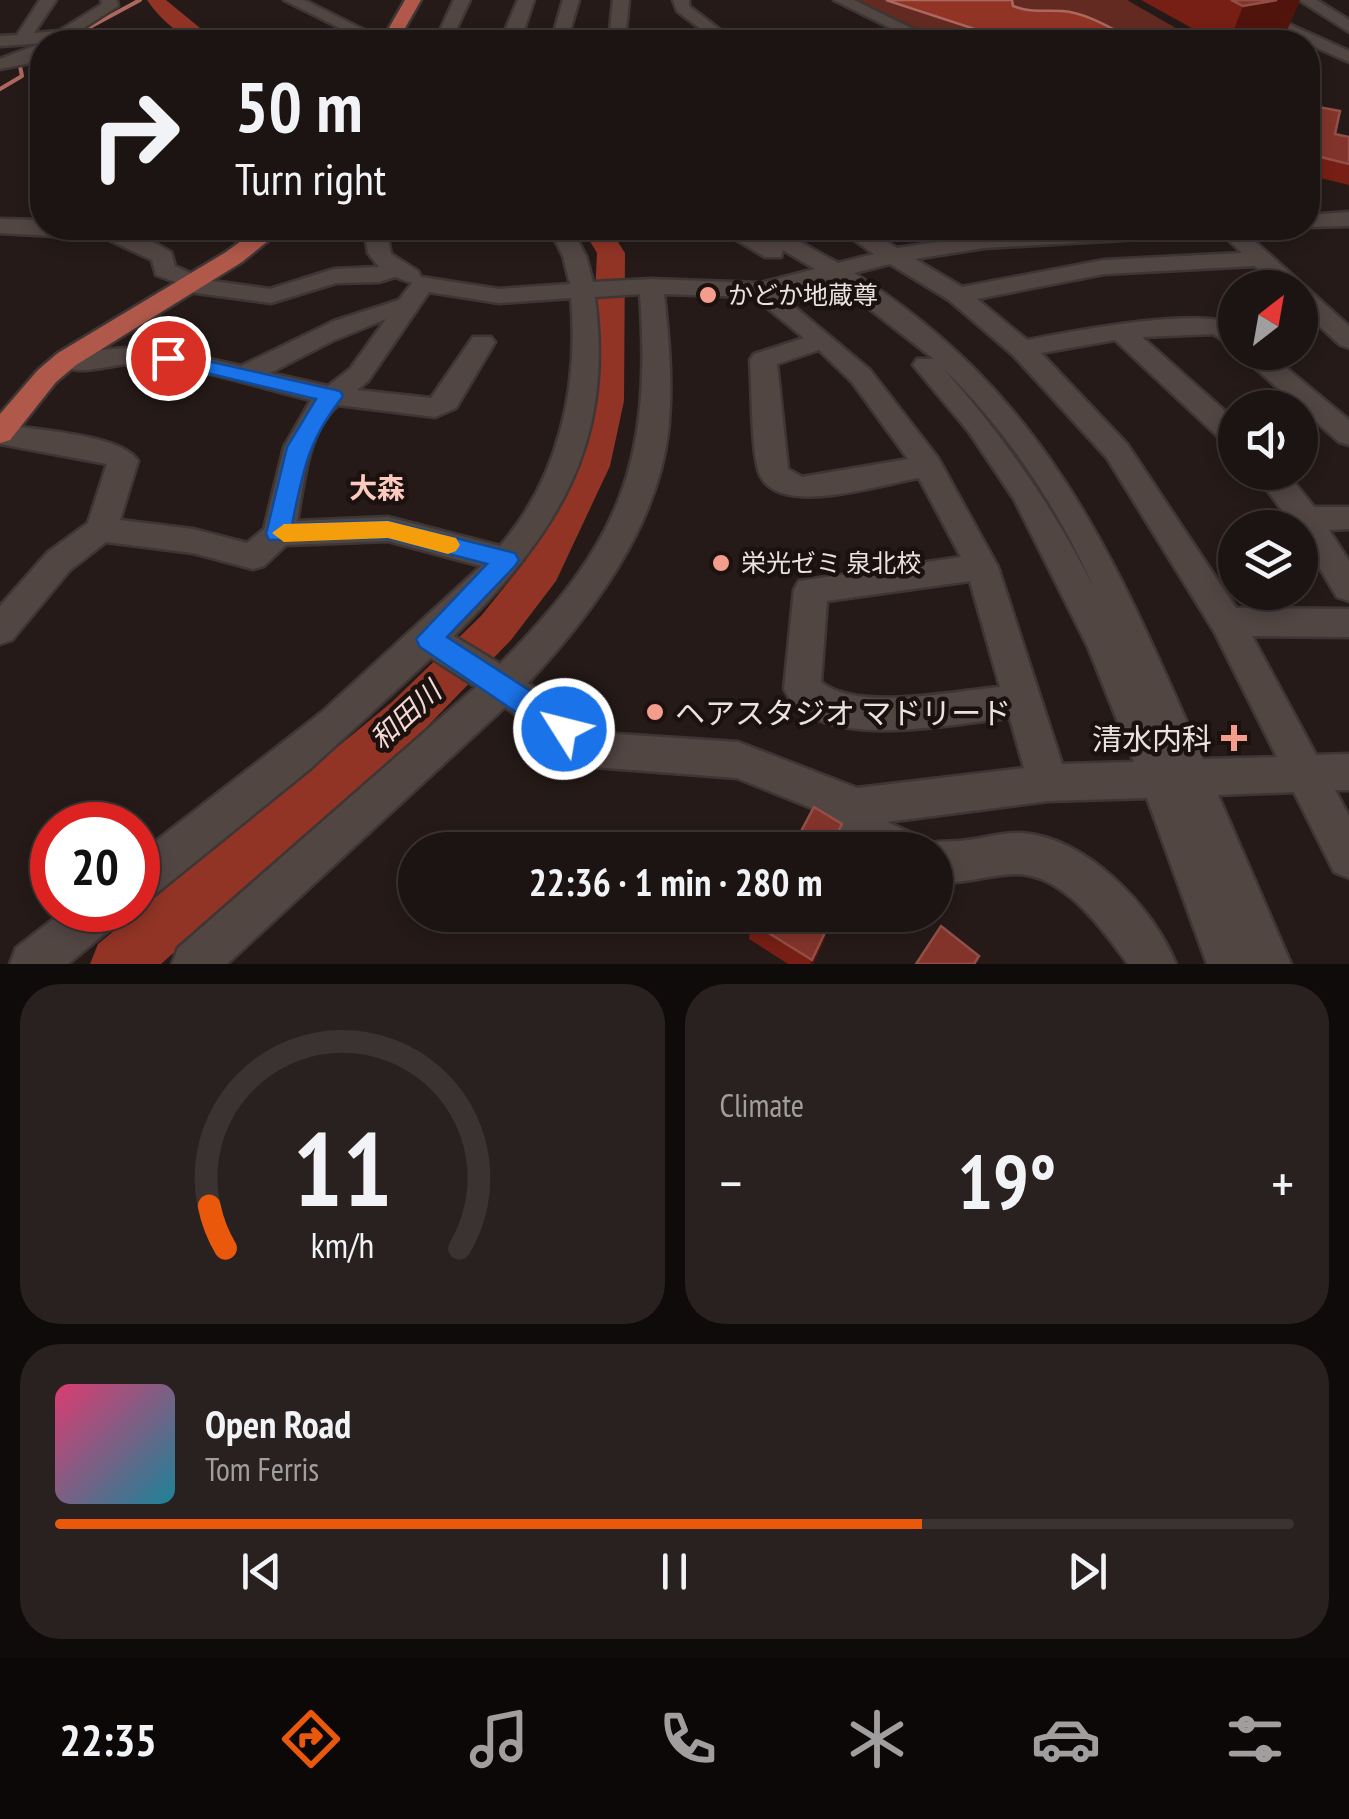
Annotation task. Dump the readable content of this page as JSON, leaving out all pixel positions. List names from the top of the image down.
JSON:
{
  "districts": ["大森"],
  "water": ["和田川"],
  "places": {
    "other": ["かどか地蔵尊", "栄光ゼミ 泉北校", "ヘアスタジオ マドリード"],
    "health": ["清水内科"]
  },
  "north": "top right",
  "page": {
    "turn": ["50 m", "Turn right"],
    "limit": "20",
    "trip": "22:36 · 1 min · 280 m",
    "tile": "Climate",
    "heat": ["−", "19°", "+"],
    "song": ["Open Road", "Tom Ferris"],
    "tabs": "22:35",
    "gauge": ["11", "km/h"]
  }
}
